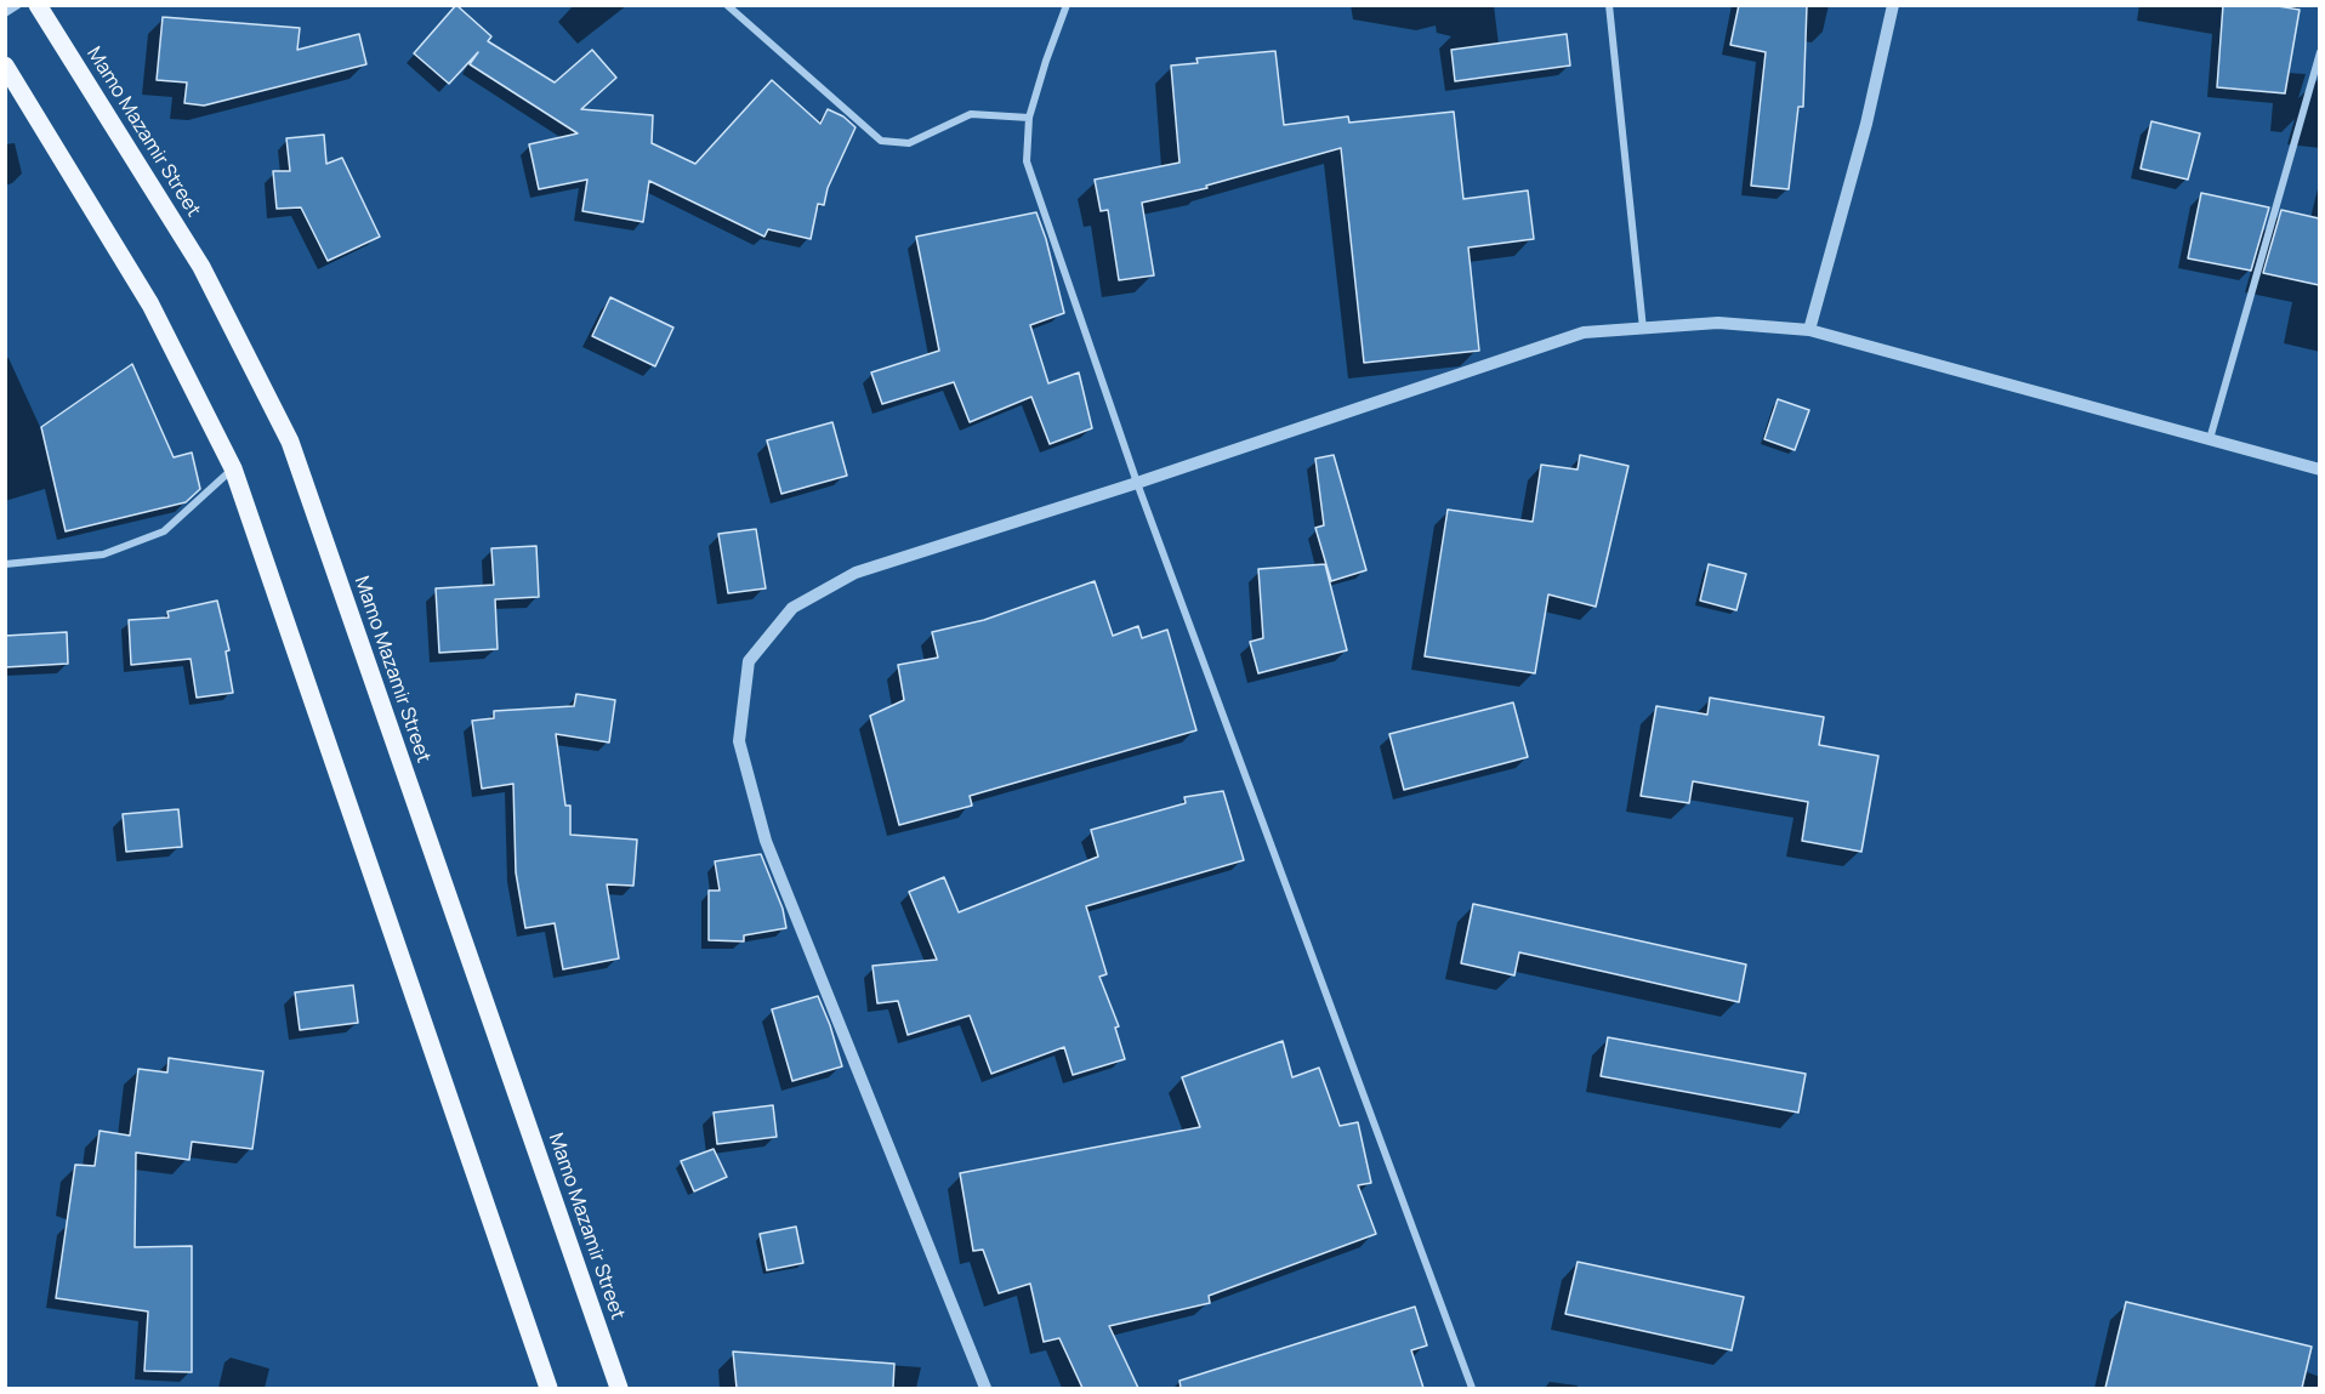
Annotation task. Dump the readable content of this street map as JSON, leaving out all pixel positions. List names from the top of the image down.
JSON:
{
  "streets": {
    "main road": ["Mamo Mazamir Street"]
  }
}
